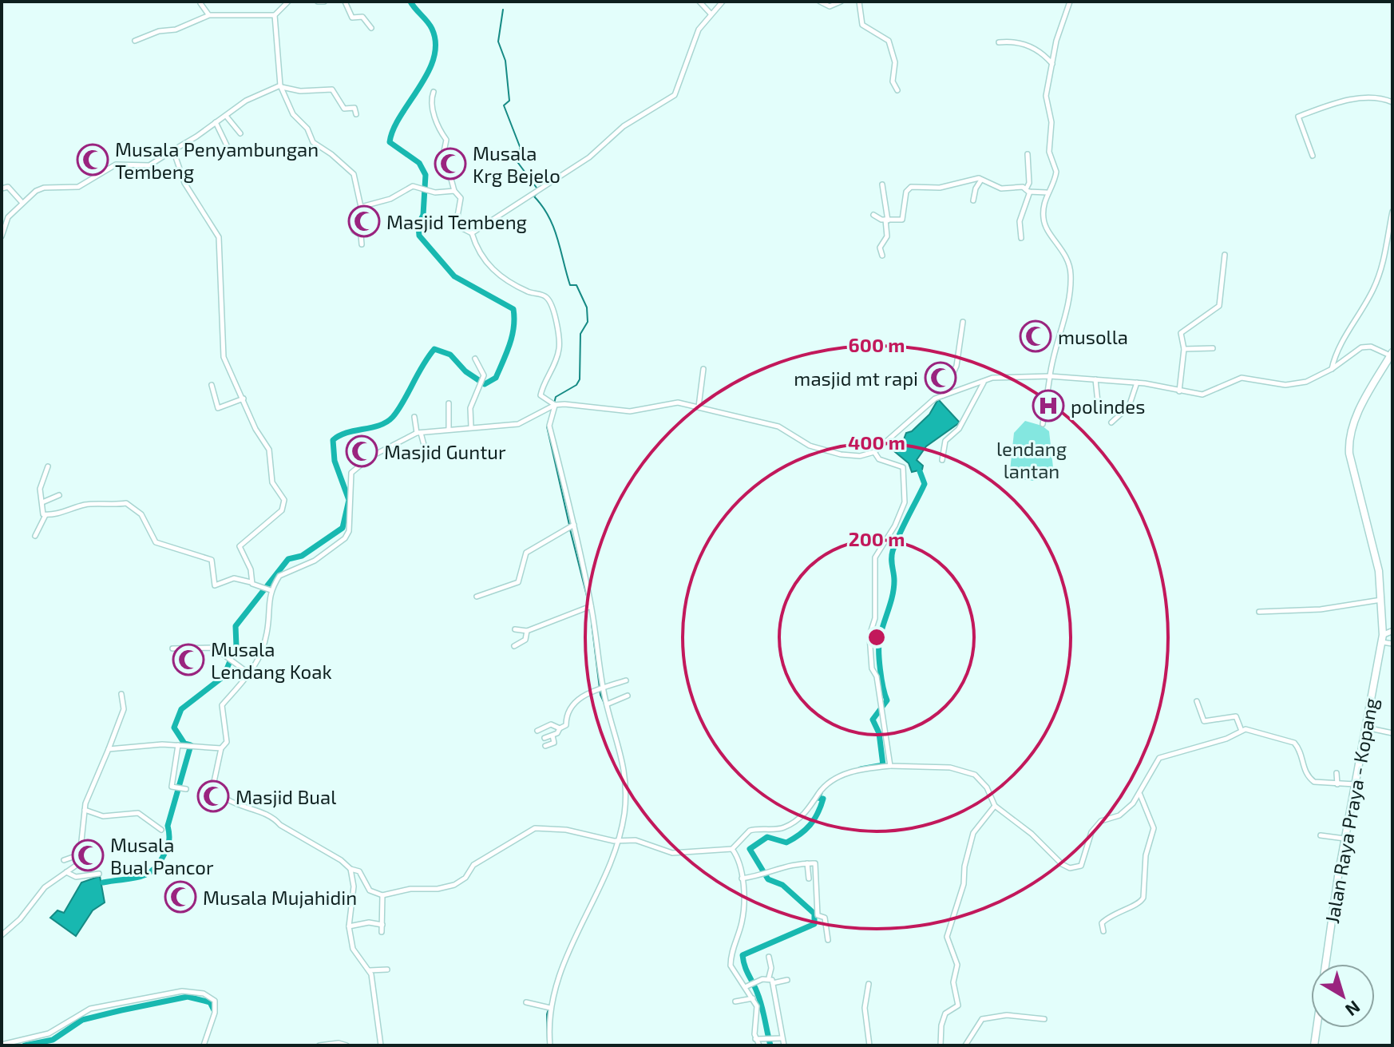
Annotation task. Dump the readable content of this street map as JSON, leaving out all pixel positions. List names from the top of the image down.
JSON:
{
  "streets": {
    "highway": ["Jalan Raya Praya - Kopang"]
  },
  "parks": ["lendang lantan"],
  "places": {
    "mosque": [
      "Musala Penyambungan Tembeng",
      "Musala Krg Bejelo",
      "Masjid Tembeng",
      "musolla",
      "masjid mt rapi",
      "Masjid Guntur",
      "Musala Lendang Koak",
      "Masjid Bual",
      "Musala Bual Pancor",
      "Musala Mujahidin"
    ],
    "hospital": ["polindes"]
  },
  "north": "bottom right",
  "rings": ["600 m", "400 m", "200 m"]
}
